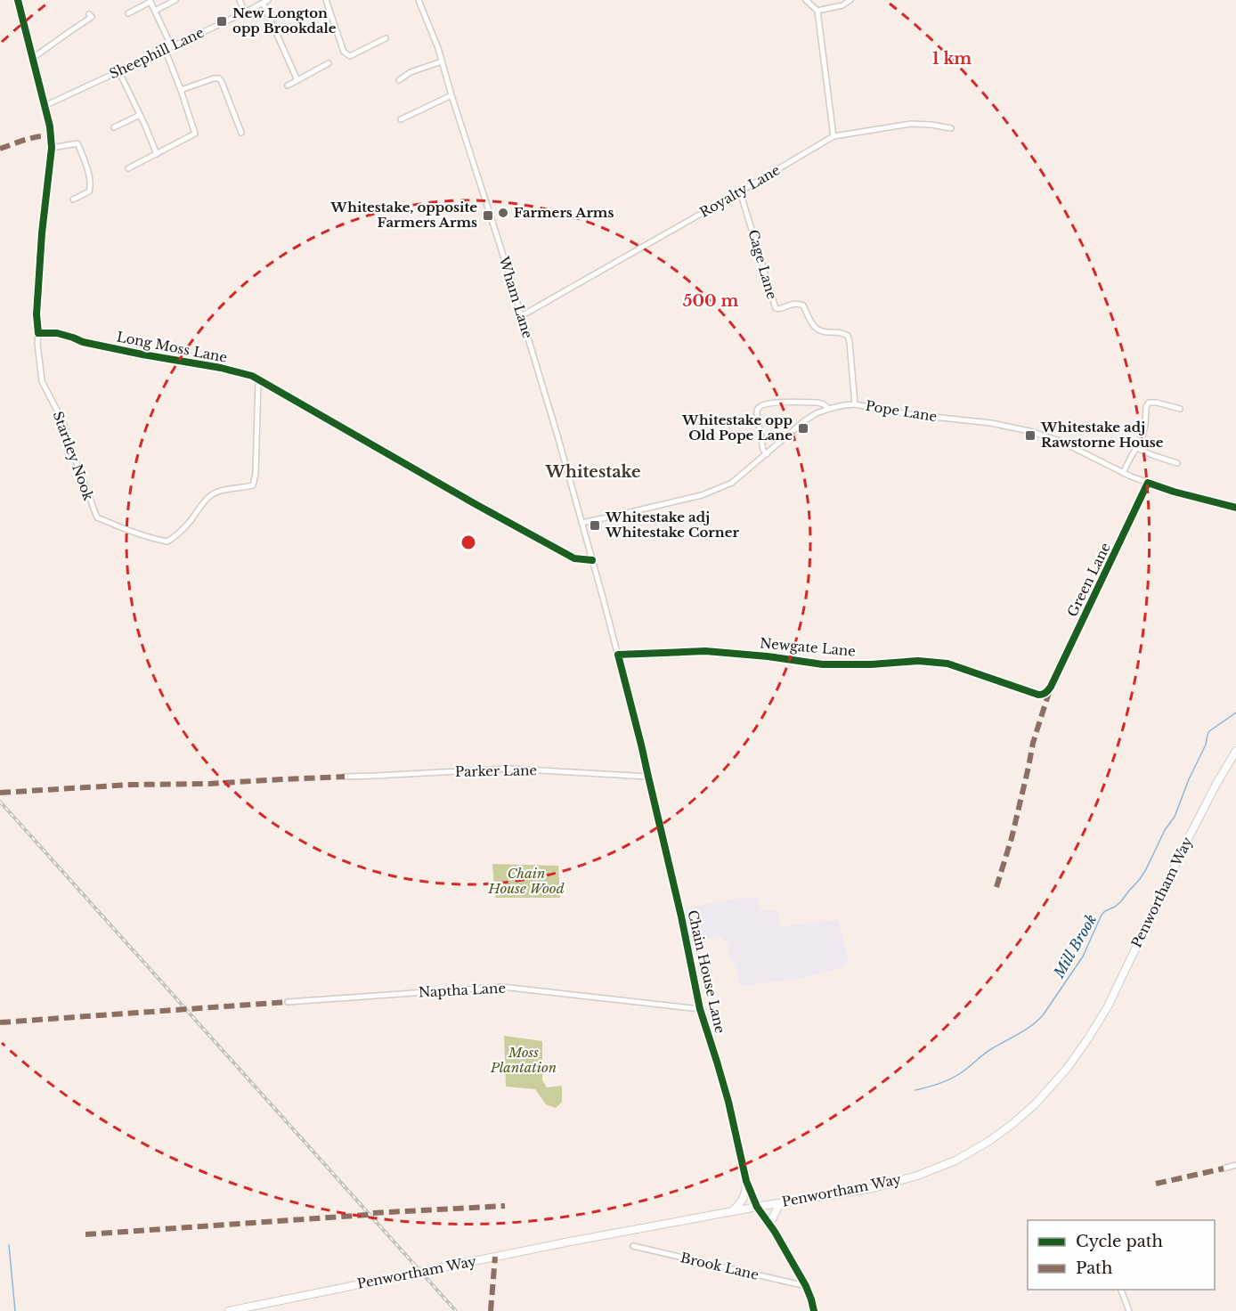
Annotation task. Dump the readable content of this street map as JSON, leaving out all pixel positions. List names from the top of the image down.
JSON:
{
  "streets": {
    "highway": ["Penwortham Way"],
    "street": [
      "Sheephill Lane",
      "Royalty Lane",
      "Cage Lane",
      "Wham Lane",
      "Long Moss Lane",
      "Pope Lane",
      "Startley Nook",
      "Green Lane",
      "Newgate Lane",
      "Parker Lane",
      "Chain House Lane",
      "Naptha Lane",
      "Brook Lane"
    ]
  },
  "crossings": [
    ["Royalty Lane", "Cage Lane"],
    ["Royalty Lane", "Wham Lane"],
    ["Cage Lane", "Pope Lane"],
    ["Wham Lane", "Long Moss Lane"],
    ["Wham Lane", "Pope Lane"],
    ["Wham Lane", "Chain House Lane"],
    ["Long Moss Lane", "Startley Nook"],
    ["Pope Lane", "Green Lane"],
    ["Green Lane", "Newgate Lane"],
    ["Newgate Lane", "Chain House Lane"],
    ["Parker Lane", "Chain House Lane"],
    ["Penwortham Way", "Chain House Lane"],
    ["Chain House Lane", "Naptha Lane"],
    ["Chain House Lane", "Brook Lane"]
  ],
  "districts": ["Whitestake"],
  "water": ["Mill Brook"],
  "parks": ["Chain House Wood", "Moss Plantation"],
  "places": {
    "transit": [
      "New Longton opp Brookdale",
      "Whitestake, opposite Farmers Arms",
      "Whitestake opp Old Pope Lane",
      "Whitestake adj Rawstorne House",
      "Whitestake adj Whitestake Corner"
    ],
    "other": ["Farmers Arms"]
  },
  "legend": ["Cycle path", "Path"],
  "rings": ["1 km", "500 m"]
}
